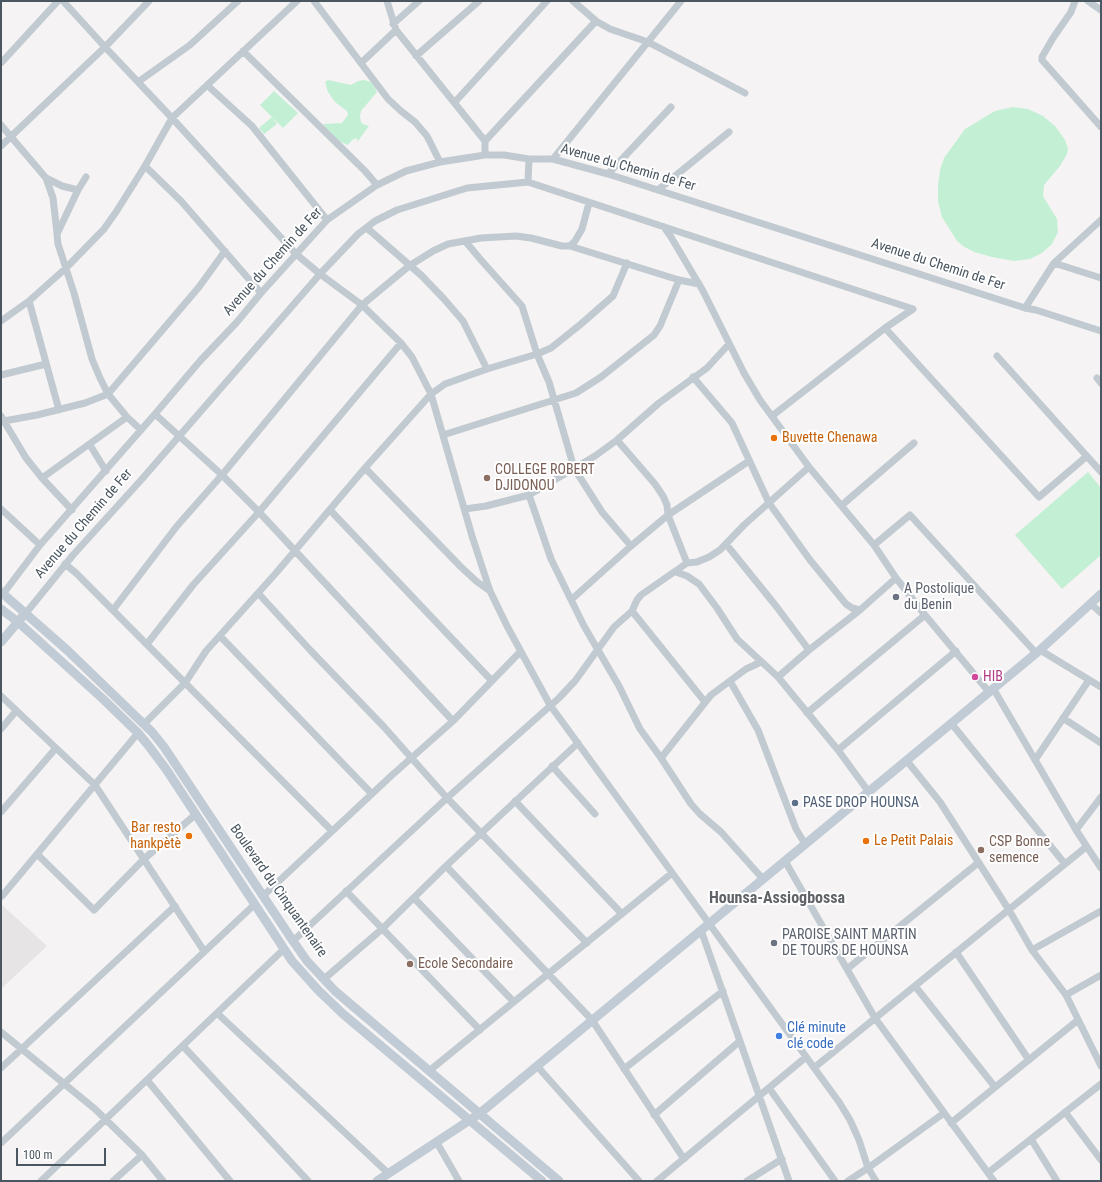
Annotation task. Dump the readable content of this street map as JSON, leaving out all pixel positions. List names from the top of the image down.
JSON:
{
  "streets": {
    "main road": ["Avenue du Chemin de Fer", "Boulevard du Cinquantenaire"]
  },
  "crossings": [
    ["Avenue du Chemin de Fer", "Boulevard du Cinquantenaire"]
  ],
  "districts": ["Hounsa-Assiogbossa"],
  "places": [
    "Buvette Chenawa",
    "COLLEGE ROBERT DJIDONOU",
    "A Postolique du Benin",
    "HIB",
    "PASE DROP HOUNSA",
    "Bar resto hankpètè",
    "Le Petit Palais",
    "CSP Bonne semence",
    "PAROISE SAINT MARTIN DE TOURS DE HOUNSA",
    "Ecole Secondaire",
    "Clé minute clé code"
  ],
  "scale_bar": "100 m"
}
